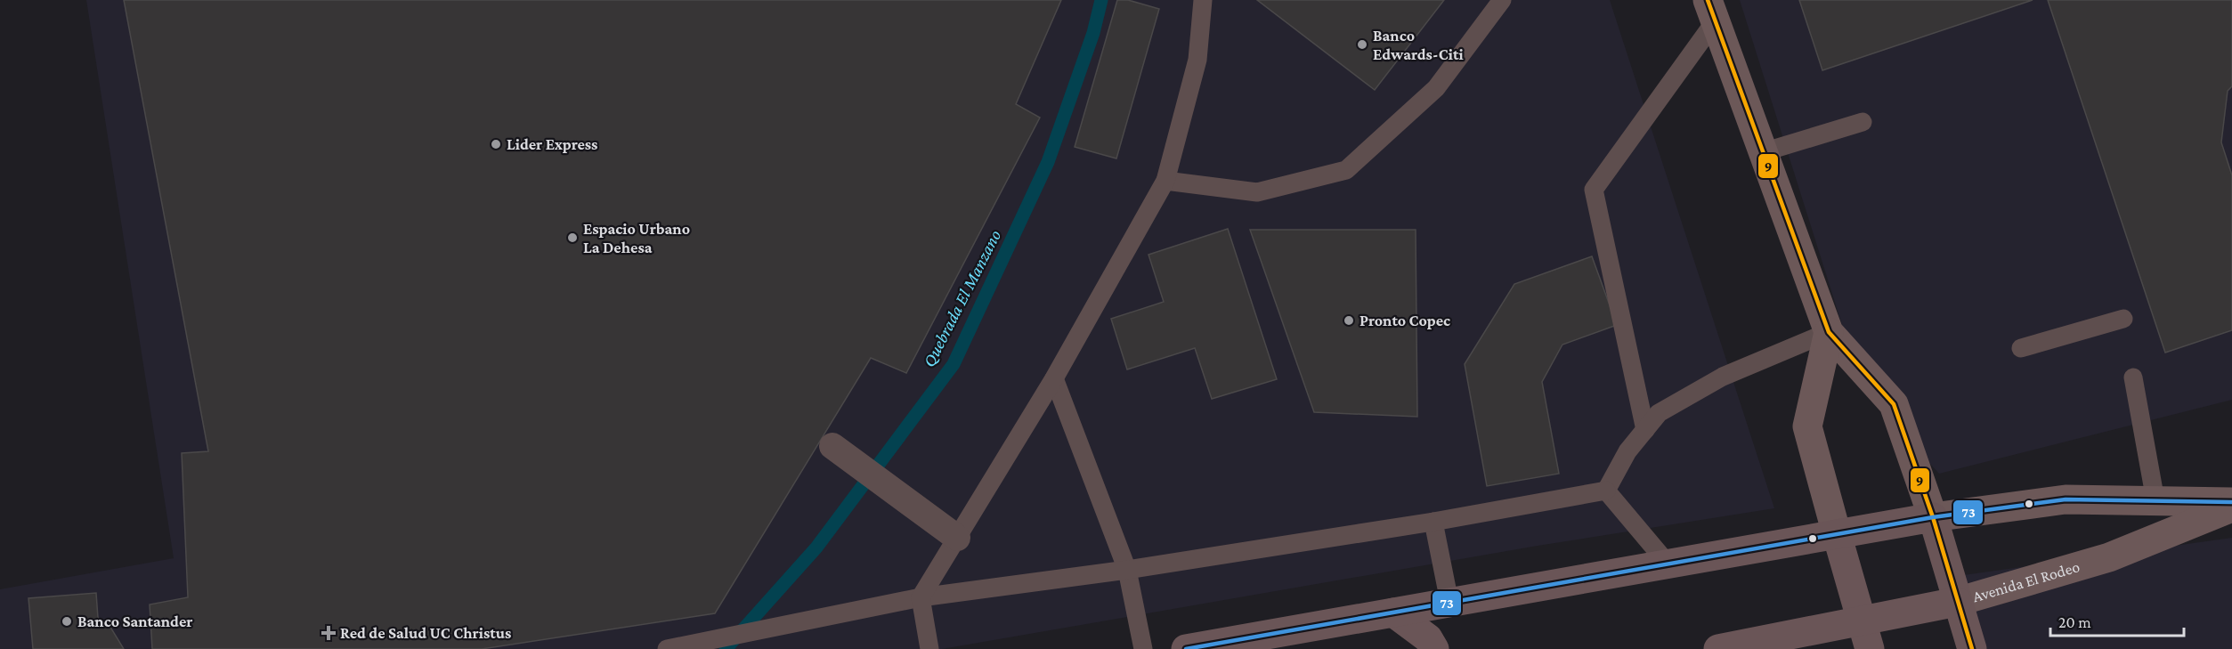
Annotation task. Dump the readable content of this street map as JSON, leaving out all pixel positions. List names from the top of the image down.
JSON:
{
  "streets": {
    "main road": ["Avenida El Rodeo"]
  },
  "water": ["Quebrada El Manzano"],
  "places": {
    "other": [
      "Banco Edwards-Citi",
      "Lider Express",
      "Espacio Urbano La Dehesa",
      "Pronto Copec",
      "Banco Santander"
    ],
    "health": ["Red de Salud UC Christus"]
  },
  "lines": ["transit line 9", "transit line 73"],
  "scale_bar": "20 m"
}
